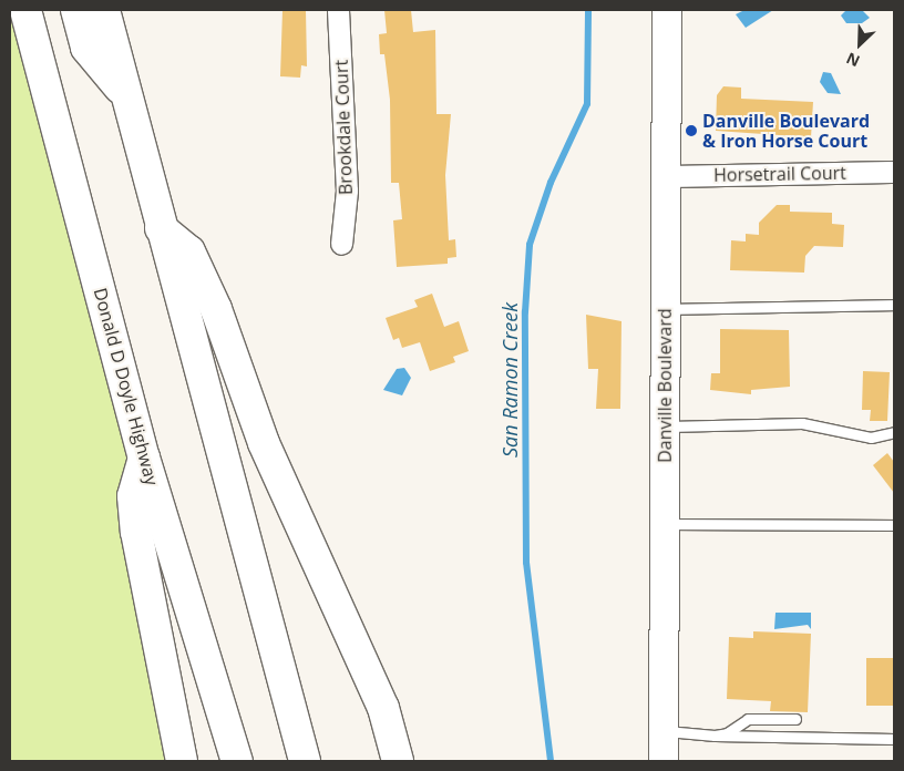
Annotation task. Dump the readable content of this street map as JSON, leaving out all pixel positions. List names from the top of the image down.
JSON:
{
  "streets": {
    "highway": ["Donald D Doyle Highway"],
    "main road": ["Danville Boulevard"],
    "street": ["Brookdale Court", "Horsetrail Court"]
  },
  "crossings": [
    ["Horsetrail Court", "Danville Boulevard"]
  ],
  "water": ["San Ramon Creek"],
  "places": ["Danville Boulevard & Iron Horse Court"],
  "north": "bottom left"
}
